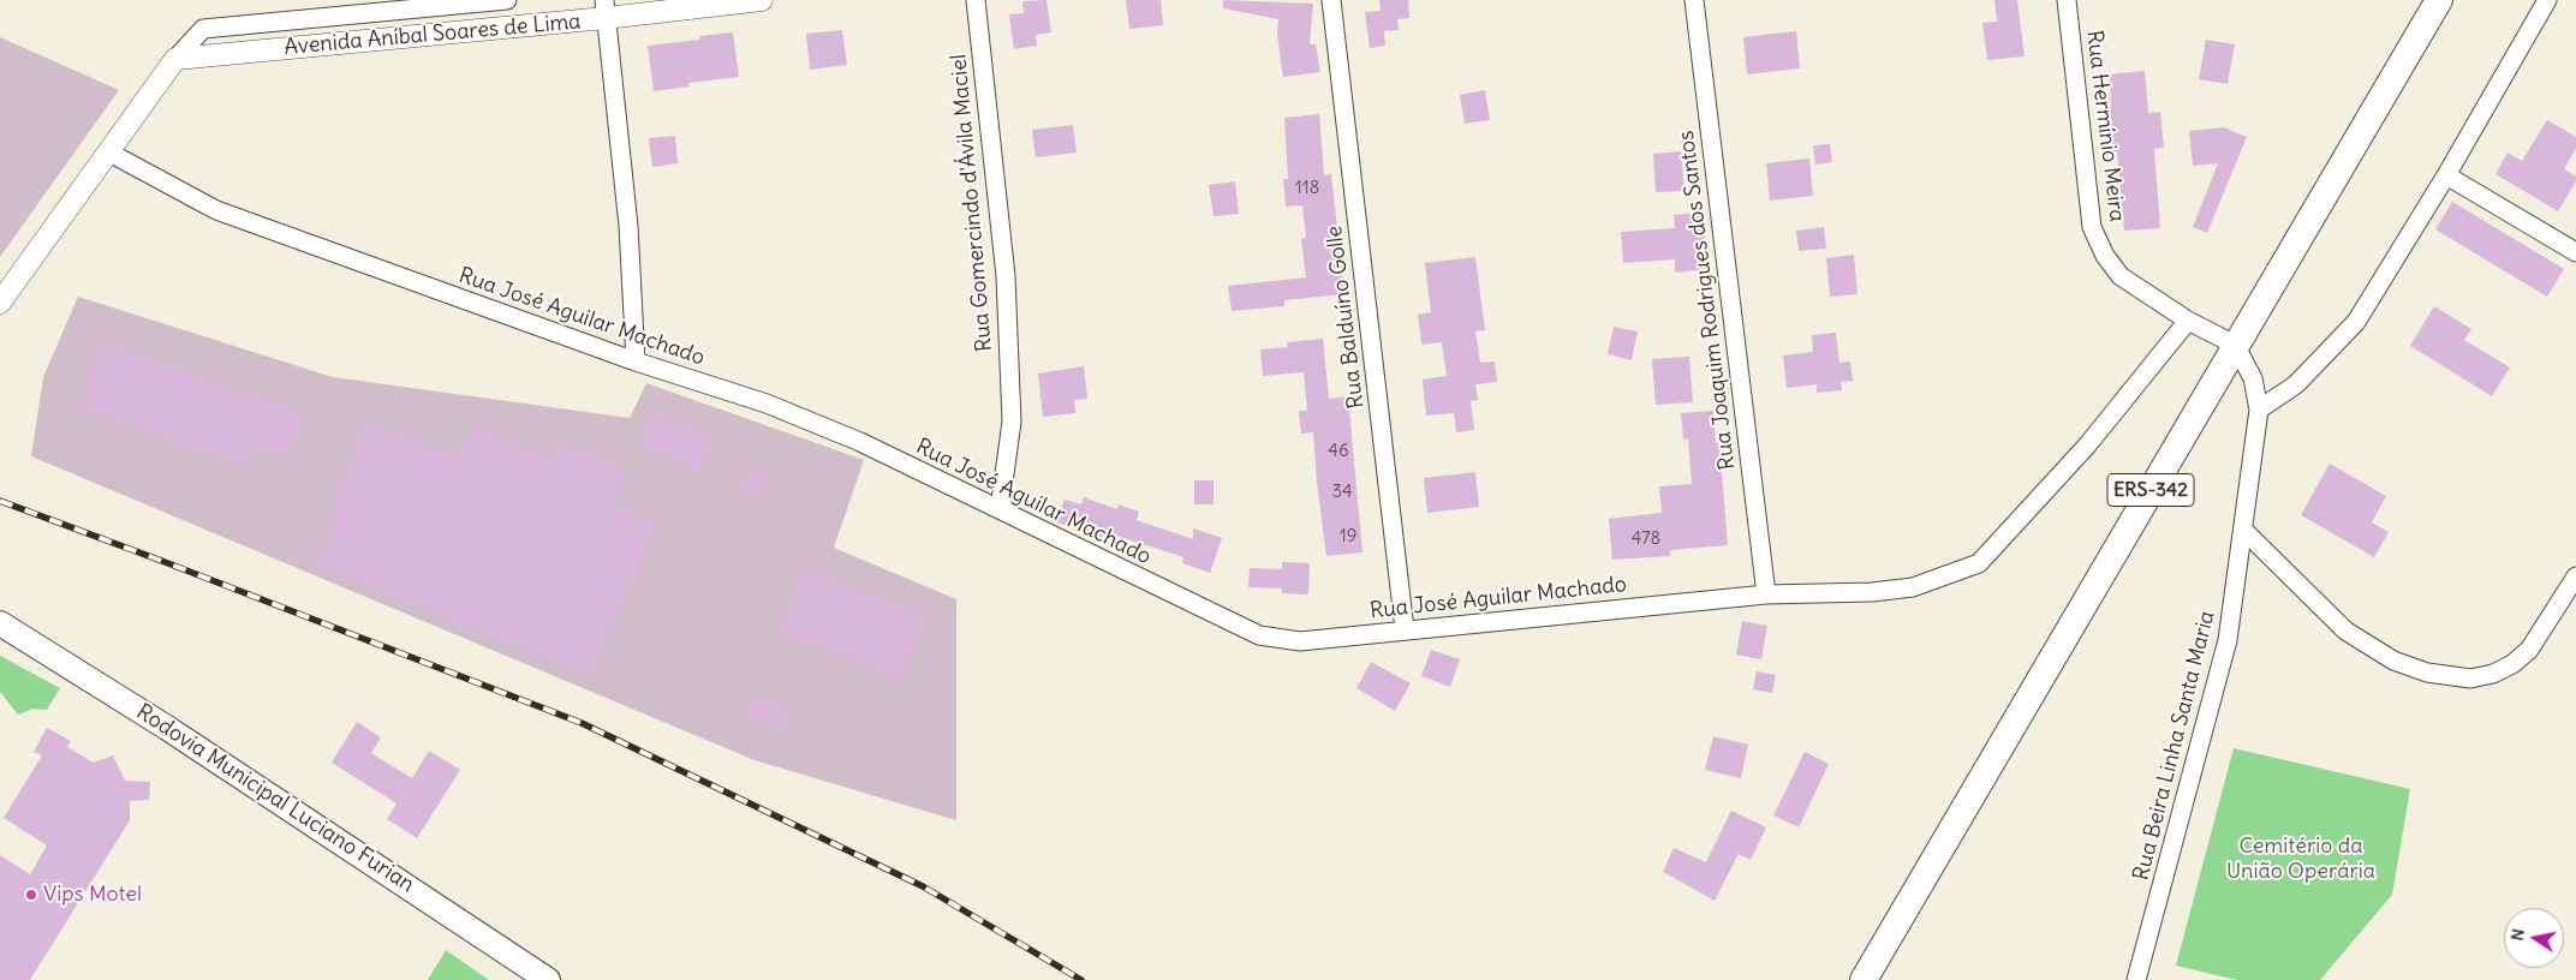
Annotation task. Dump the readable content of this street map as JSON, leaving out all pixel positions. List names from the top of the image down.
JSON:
{
  "streets": {
    "main road": ["ERS-342", "Rodovia Municipal Luciano Furian"],
    "street": [
      "Avenida Aníbal Soares de Lima",
      "Rua Hermínio Meira",
      "Rua Gomercindo d'Ávila Maciel",
      "Rua Joaquim Rodrigues dos Santos",
      "Rua José Aguilar Machado",
      "Rua Balduíno Golle",
      "Rua Beira Linha Santa Maria"
    ]
  },
  "crossings": [
    ["Avenida Aníbal Soares de Lima", "Rua José Aguilar Machado"],
    ["Rua Hermínio Meira", "Rua José Aguilar Machado"],
    ["Rua Hermínio Meira", "ERS-342"],
    ["Rua Hermínio Meira", "Rua Beira Linha Santa Maria"],
    ["Rua Gomercindo d'Ávila Maciel", "Rua José Aguilar Machado"],
    ["Rua Joaquim Rodrigues dos Santos", "Rua José Aguilar Machado"],
    ["Rua José Aguilar Machado", "Rua Balduíno Golle"],
    ["ERS-342", "Rua Beira Linha Santa Maria"]
  ],
  "parks": ["Cemitério da União Operária"],
  "places": ["Vips Motel"],
  "house_numbers": [
    "118",
    "46",
    "34",
    "19",
    "478"
  ],
  "north": "left"
}
